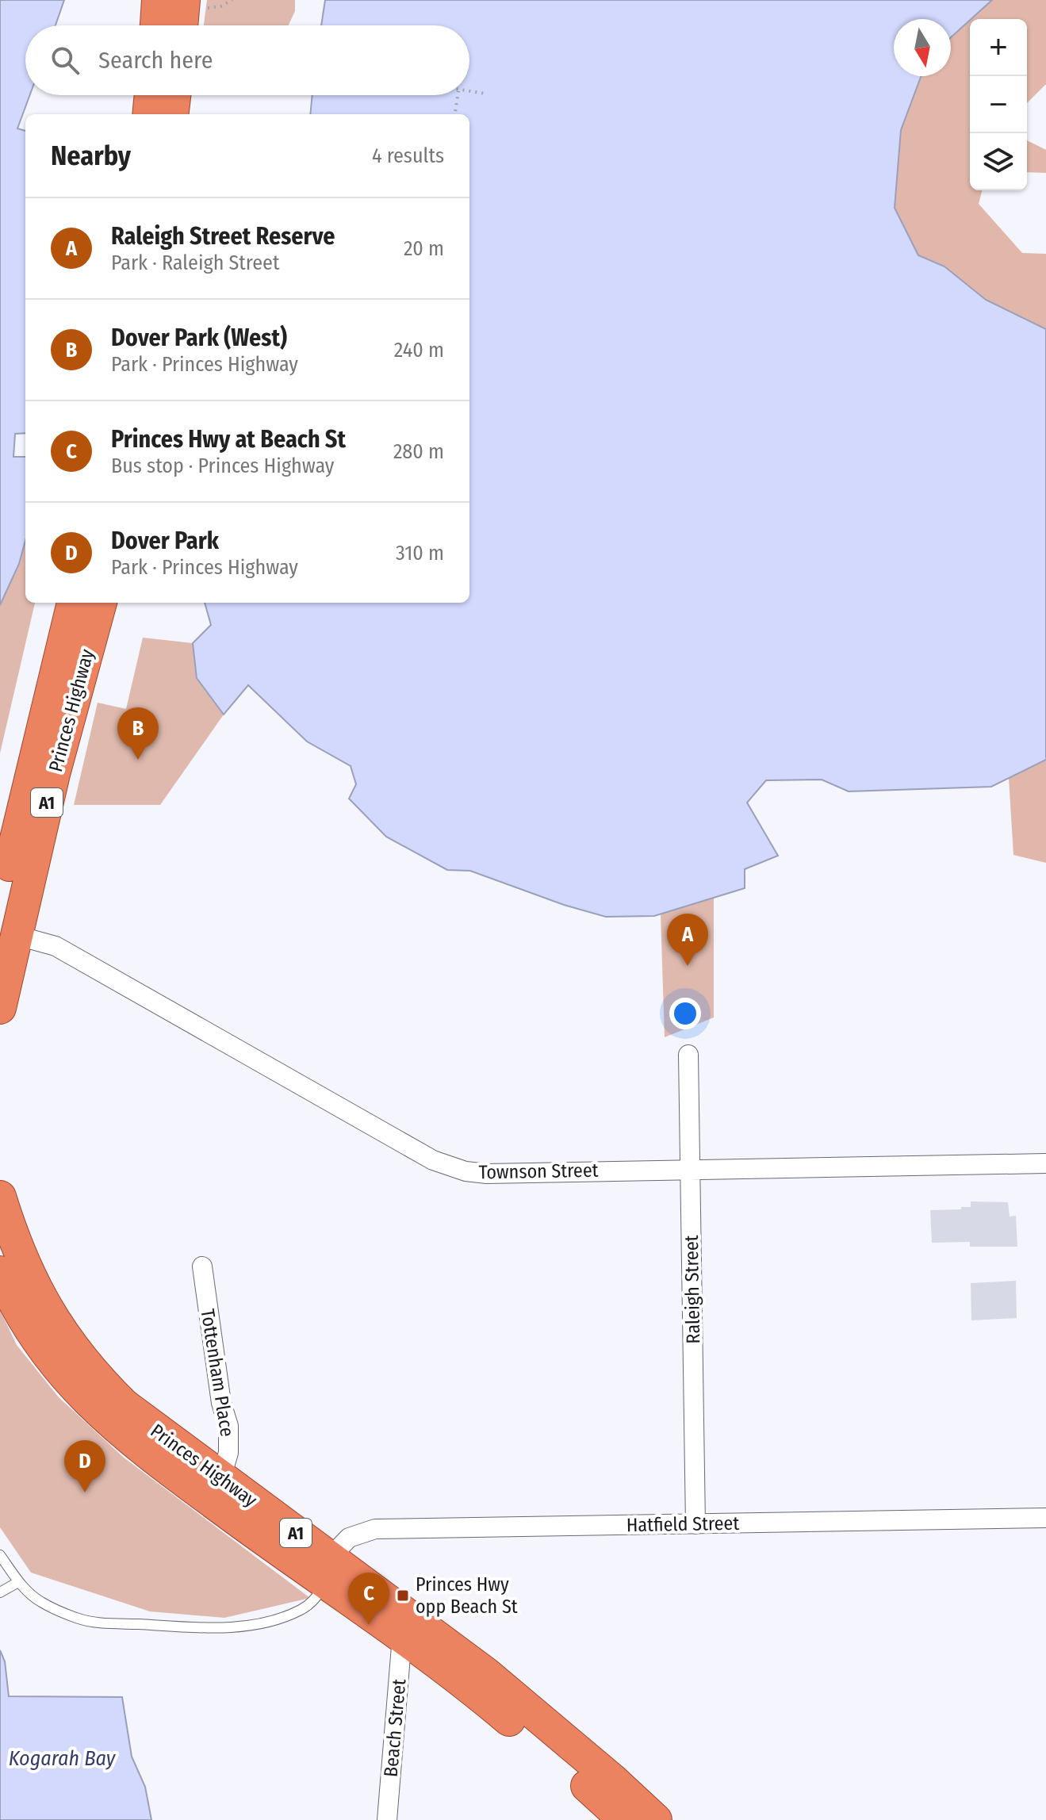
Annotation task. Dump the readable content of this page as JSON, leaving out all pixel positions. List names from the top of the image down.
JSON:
{
  "streets": {
    "highway": ["Princes Highway", "A1"],
    "street": [
      "Townson Street",
      "Raleigh Street",
      "Tottenham Place",
      "Hatfield Street",
      "Beach Street"
    ]
  },
  "crossings": [
    ["Princes Highway", "Townson Street"],
    ["Princes Highway", "Tottenham Place"],
    ["Princes Highway", "Hatfield Street"],
    ["Princes Highway", "Beach Street"],
    ["Townson Street", "Raleigh Street"],
    ["Raleigh Street", "Hatfield Street"]
  ],
  "water": ["Kogarah Bay"],
  "places": {
    "transit": ["Princes Hwy opp Beach St"]
  },
  "north": "bottom",
  "page": {
    "map_buttons": ["+", "−"],
    "search": "Search here",
    "heading": ["Nearby", "4 results"],
    "list": [
      {
        "mark": "A",
        "name": "Raleigh Street Reserve",
        "note": "Park · Raleigh Street",
        "value": "20 m"
      },
      {
        "mark": "B",
        "name": "Dover Park (West)",
        "note": "Park · Princes Highway",
        "value": "240 m"
      },
      {
        "mark": "C",
        "name": "Princes Hwy at Beach St",
        "note": "Bus stop · Princes Highway",
        "value": "280 m"
      },
      {
        "mark": "D",
        "name": "Dover Park",
        "note": "Park · Princes Highway",
        "value": "310 m"
      }
    ],
    "pins": [
      "B",
      "A",
      "D",
      "C"
    ]
  }
}
